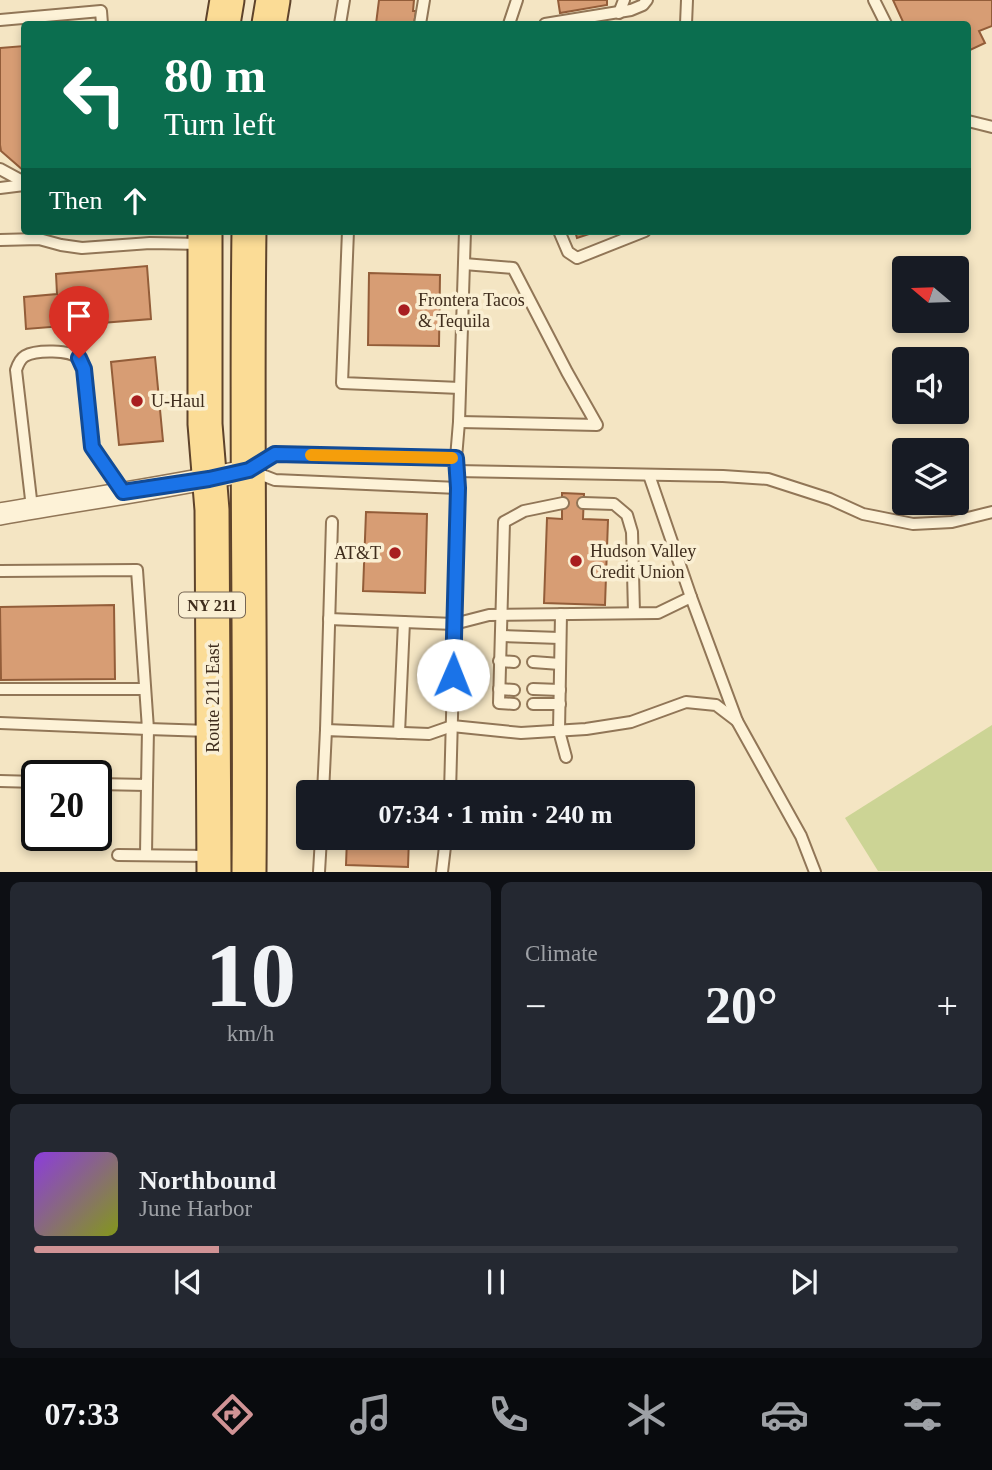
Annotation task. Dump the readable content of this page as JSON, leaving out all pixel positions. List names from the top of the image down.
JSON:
{
  "streets": {
    "main road": ["NY 211", "Route 211 East"]
  },
  "places": [
    "Frontera Tacos & Tequila",
    "U-Haul",
    "AT&T",
    "Hudson Valley Credit Union"
  ],
  "north": "left",
  "page": {
    "turn": ["80 m", "Turn left"],
    "then": "Then",
    "limit": "20",
    "trip": "07:34 · 1 min · 240 m",
    "tile": [
      ["10", "km/h"],
      "Climate"
    ],
    "heat": ["−", "20°", "+"],
    "song": ["Northbound", "June Harbor"],
    "tabs": "07:33"
  }
}
